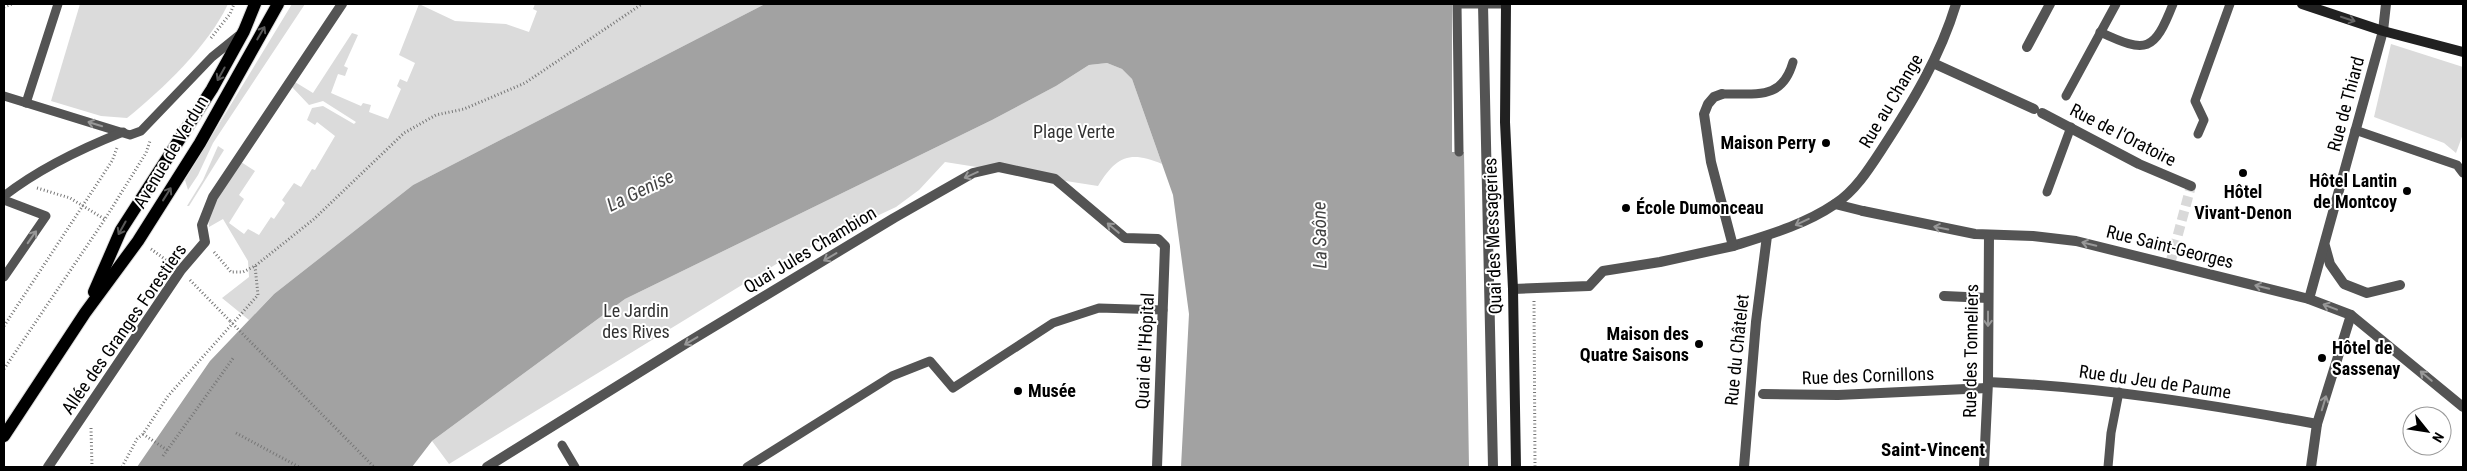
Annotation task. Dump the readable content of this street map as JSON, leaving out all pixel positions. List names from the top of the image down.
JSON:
{
  "streets": {
    "main road": ["Avenue de Verdun", "Quai des Messageries"],
    "street": [
      "Rue au Change",
      "Rue de Thiard",
      "Rue de l'Oratoire",
      "Rue Saint-Georges",
      "Quai Jules Chambion",
      "Allée des Granges Forestiers",
      "Rue du Châtelet",
      "Quai de l'Hôpital",
      "Rue des Tonneliers",
      "Rue des Cornillons",
      "Rue du Jeu de Paume"
    ]
  },
  "crossings": [
    ["Rue au Change", "Rue de l'Oratoire"],
    ["Rue au Change", "Quai des Messageries"],
    ["Rue au Change", "Rue Saint-Georges"],
    ["Rue au Change", "Rue du Châtelet"],
    ["Rue de Thiard", "Rue Saint-Georges"],
    ["Rue Saint-Georges", "Rue des Tonneliers"],
    ["Quai Jules Chambion", "Quai de l'Hôpital"],
    ["Rue du Châtelet", "Rue des Cornillons"],
    ["Rue des Tonneliers", "Rue des Cornillons"],
    ["Rue des Tonneliers", "Rue du Jeu de Paume"],
    ["Rue des Cornillons", "Rue du Jeu de Paume"]
  ],
  "one_way": ["Rue Saint-Georges", "Quai Jules Chambion", "Rue des Tonneliers"],
  "districts": ["Saint-Vincent"],
  "water": ["La Genise", "La Saône"],
  "parks": ["Plage Verte", "Le Jardin des Rives"],
  "places": [
    "Maison Perry",
    "Hôtel Vivant-Denon",
    "Hôtel Lantin de Montcoy",
    "École Dumonceau",
    "Maison des Quatre Saisons",
    "Hôtel de Sassenay",
    "Musée"
  ],
  "north": "bottom right"
}
